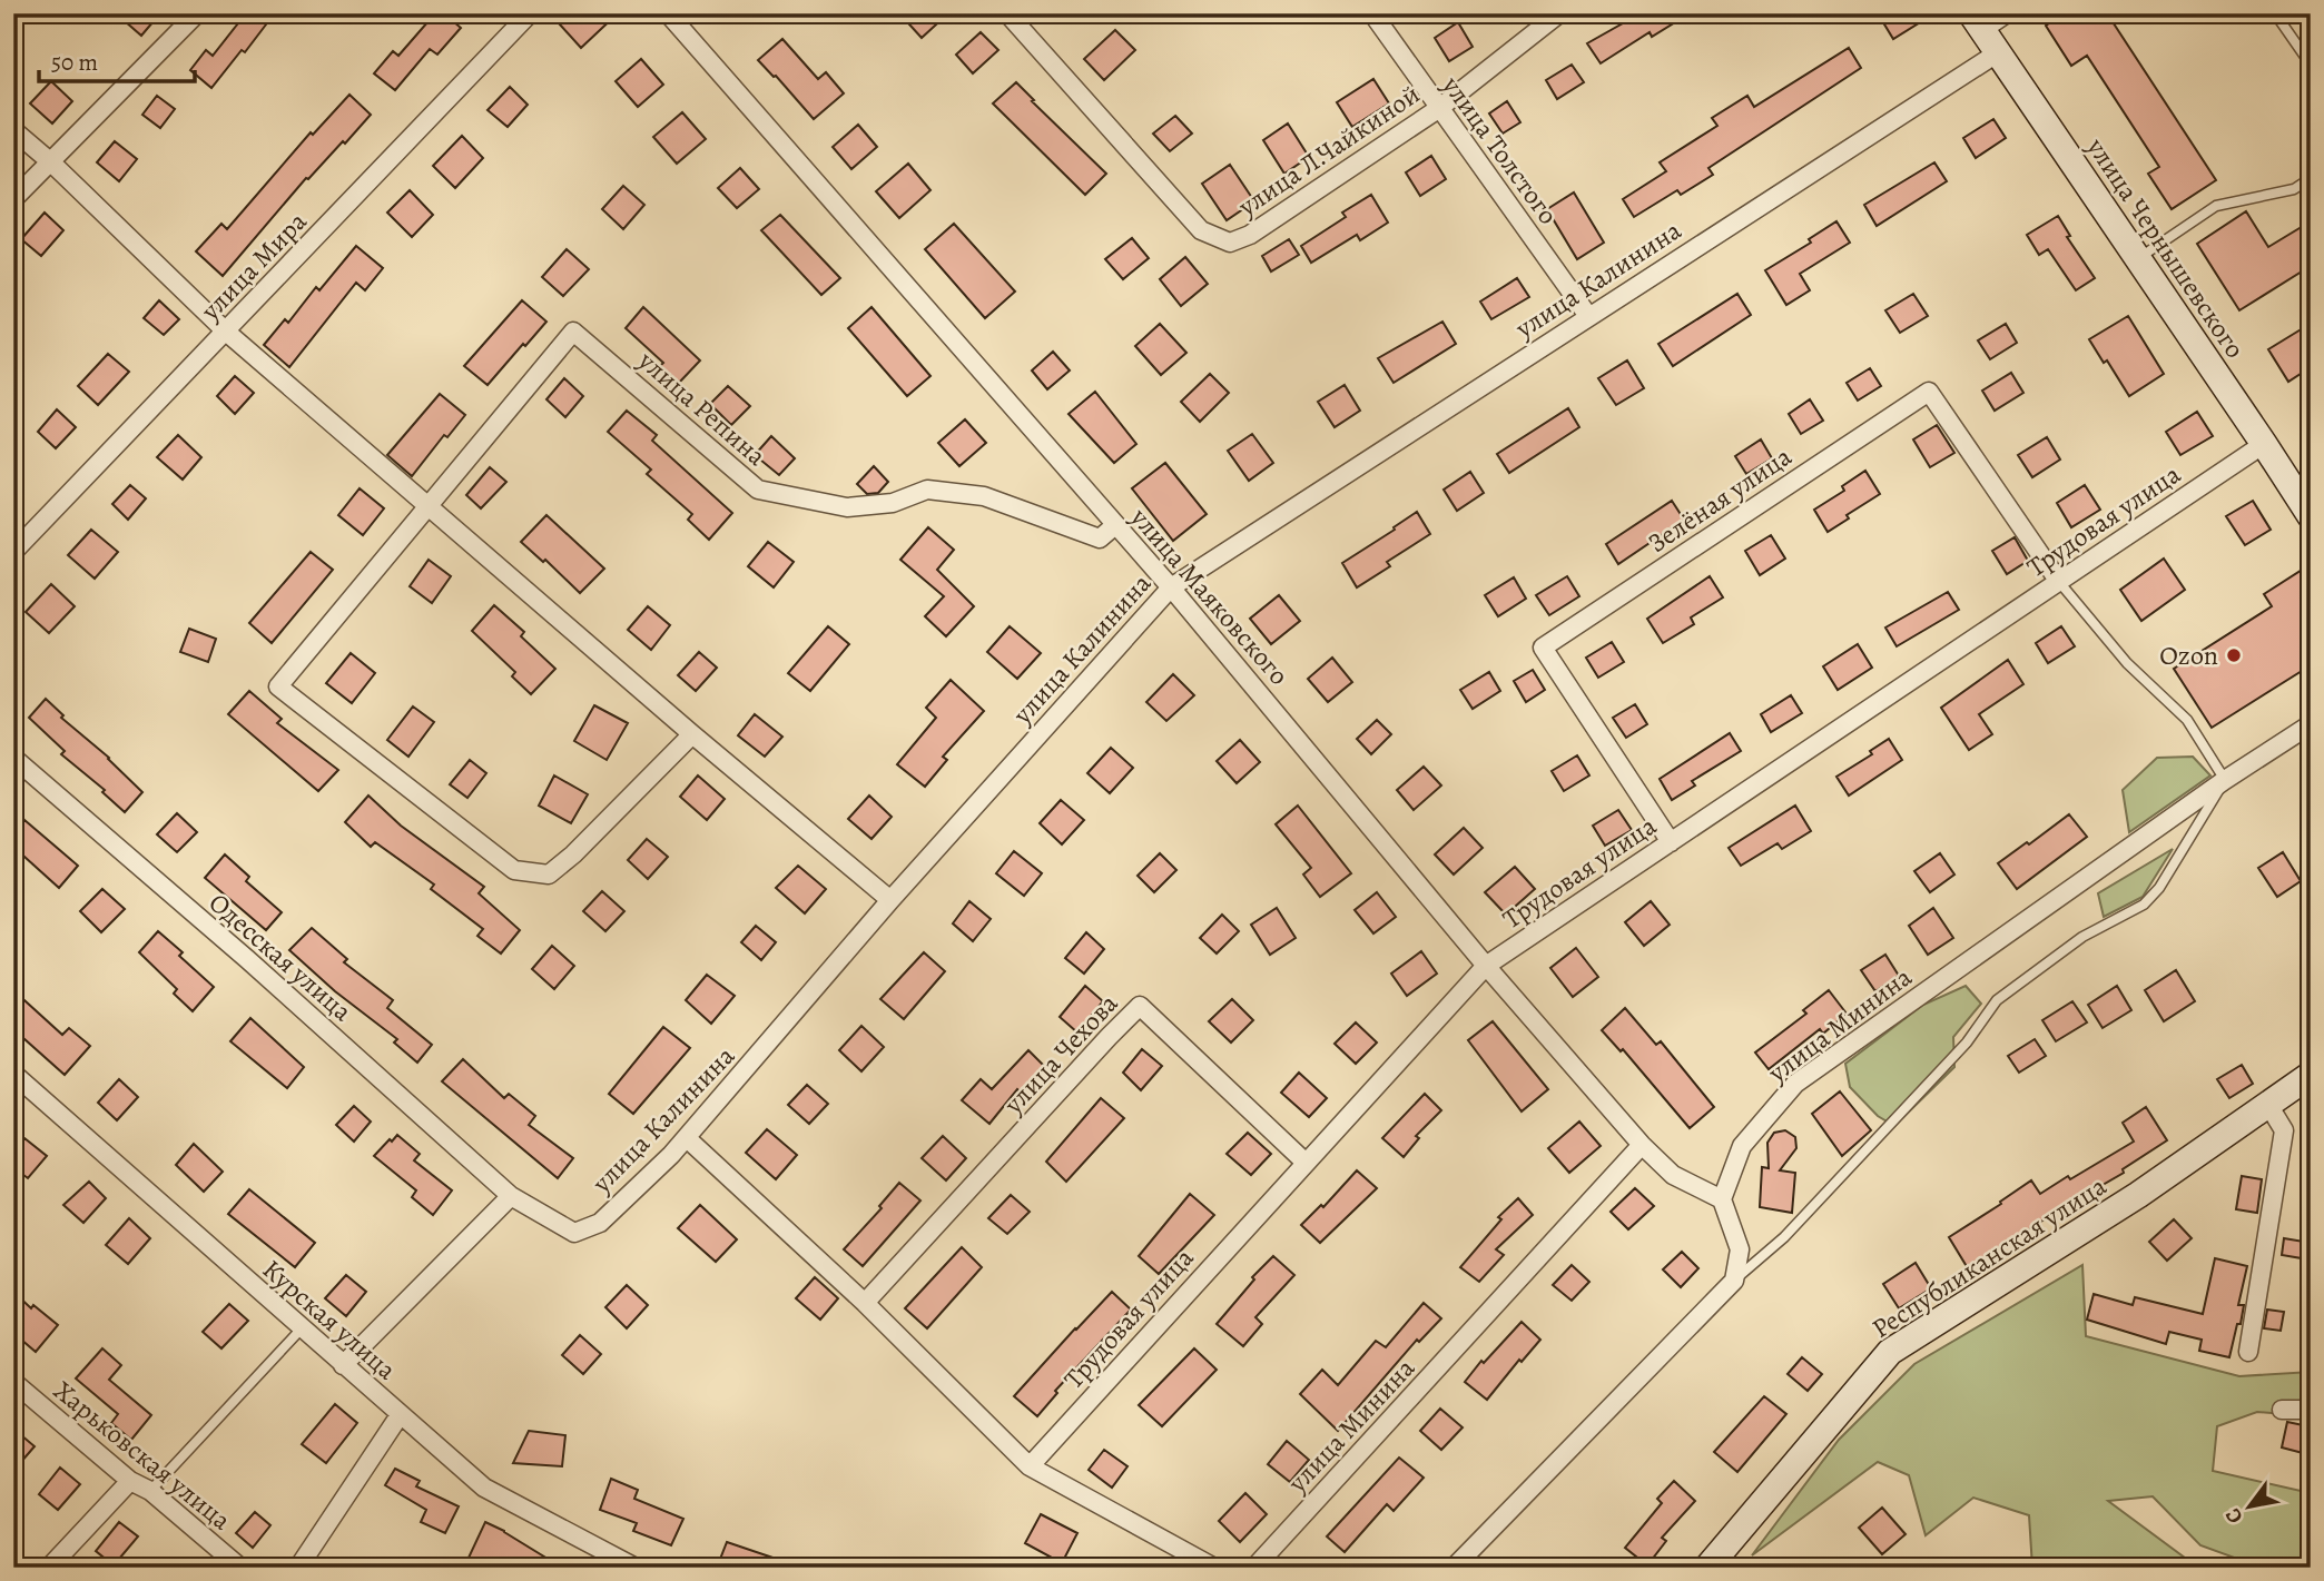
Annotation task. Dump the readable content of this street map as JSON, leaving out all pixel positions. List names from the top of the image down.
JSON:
{
  "streets": {
    "street": [
      "улица Л.Чайкиной",
      "улица Толстого",
      "улица Чернышевского",
      "улица Мира",
      "улица Калинина",
      "улица Репина",
      "Зелёная улица",
      "Трудовая улица",
      "улица Маяковского",
      "Одесская улица",
      "улица Минина",
      "улица Чехова",
      "Республиканская улица",
      "Курская улица",
      "Харьковская улица"
    ]
  },
  "crossings": [
    ["улица Л.Чайкиной", "улица Толстого"],
    ["улица Толстого", "улица Калинина"],
    ["улица Чернышевского", "улица Калинина"],
    ["улица Чернышевского", "Трудовая улица"],
    ["улица Калинина", "улица Маяковского"],
    ["улица Калинина", "Одесская улица"],
    ["улица Репина", "улица Маяковского"],
    ["Зелёная улица", "Трудовая улица"],
    ["Трудовая улица", "улица Маяковского"],
    ["Трудовая улица", "улица Чехова"],
    ["улица Маяковского", "улица Минина"]
  ],
  "places": ["Ozon"],
  "scale_bar": "50 m",
  "north": "bottom left"
}
